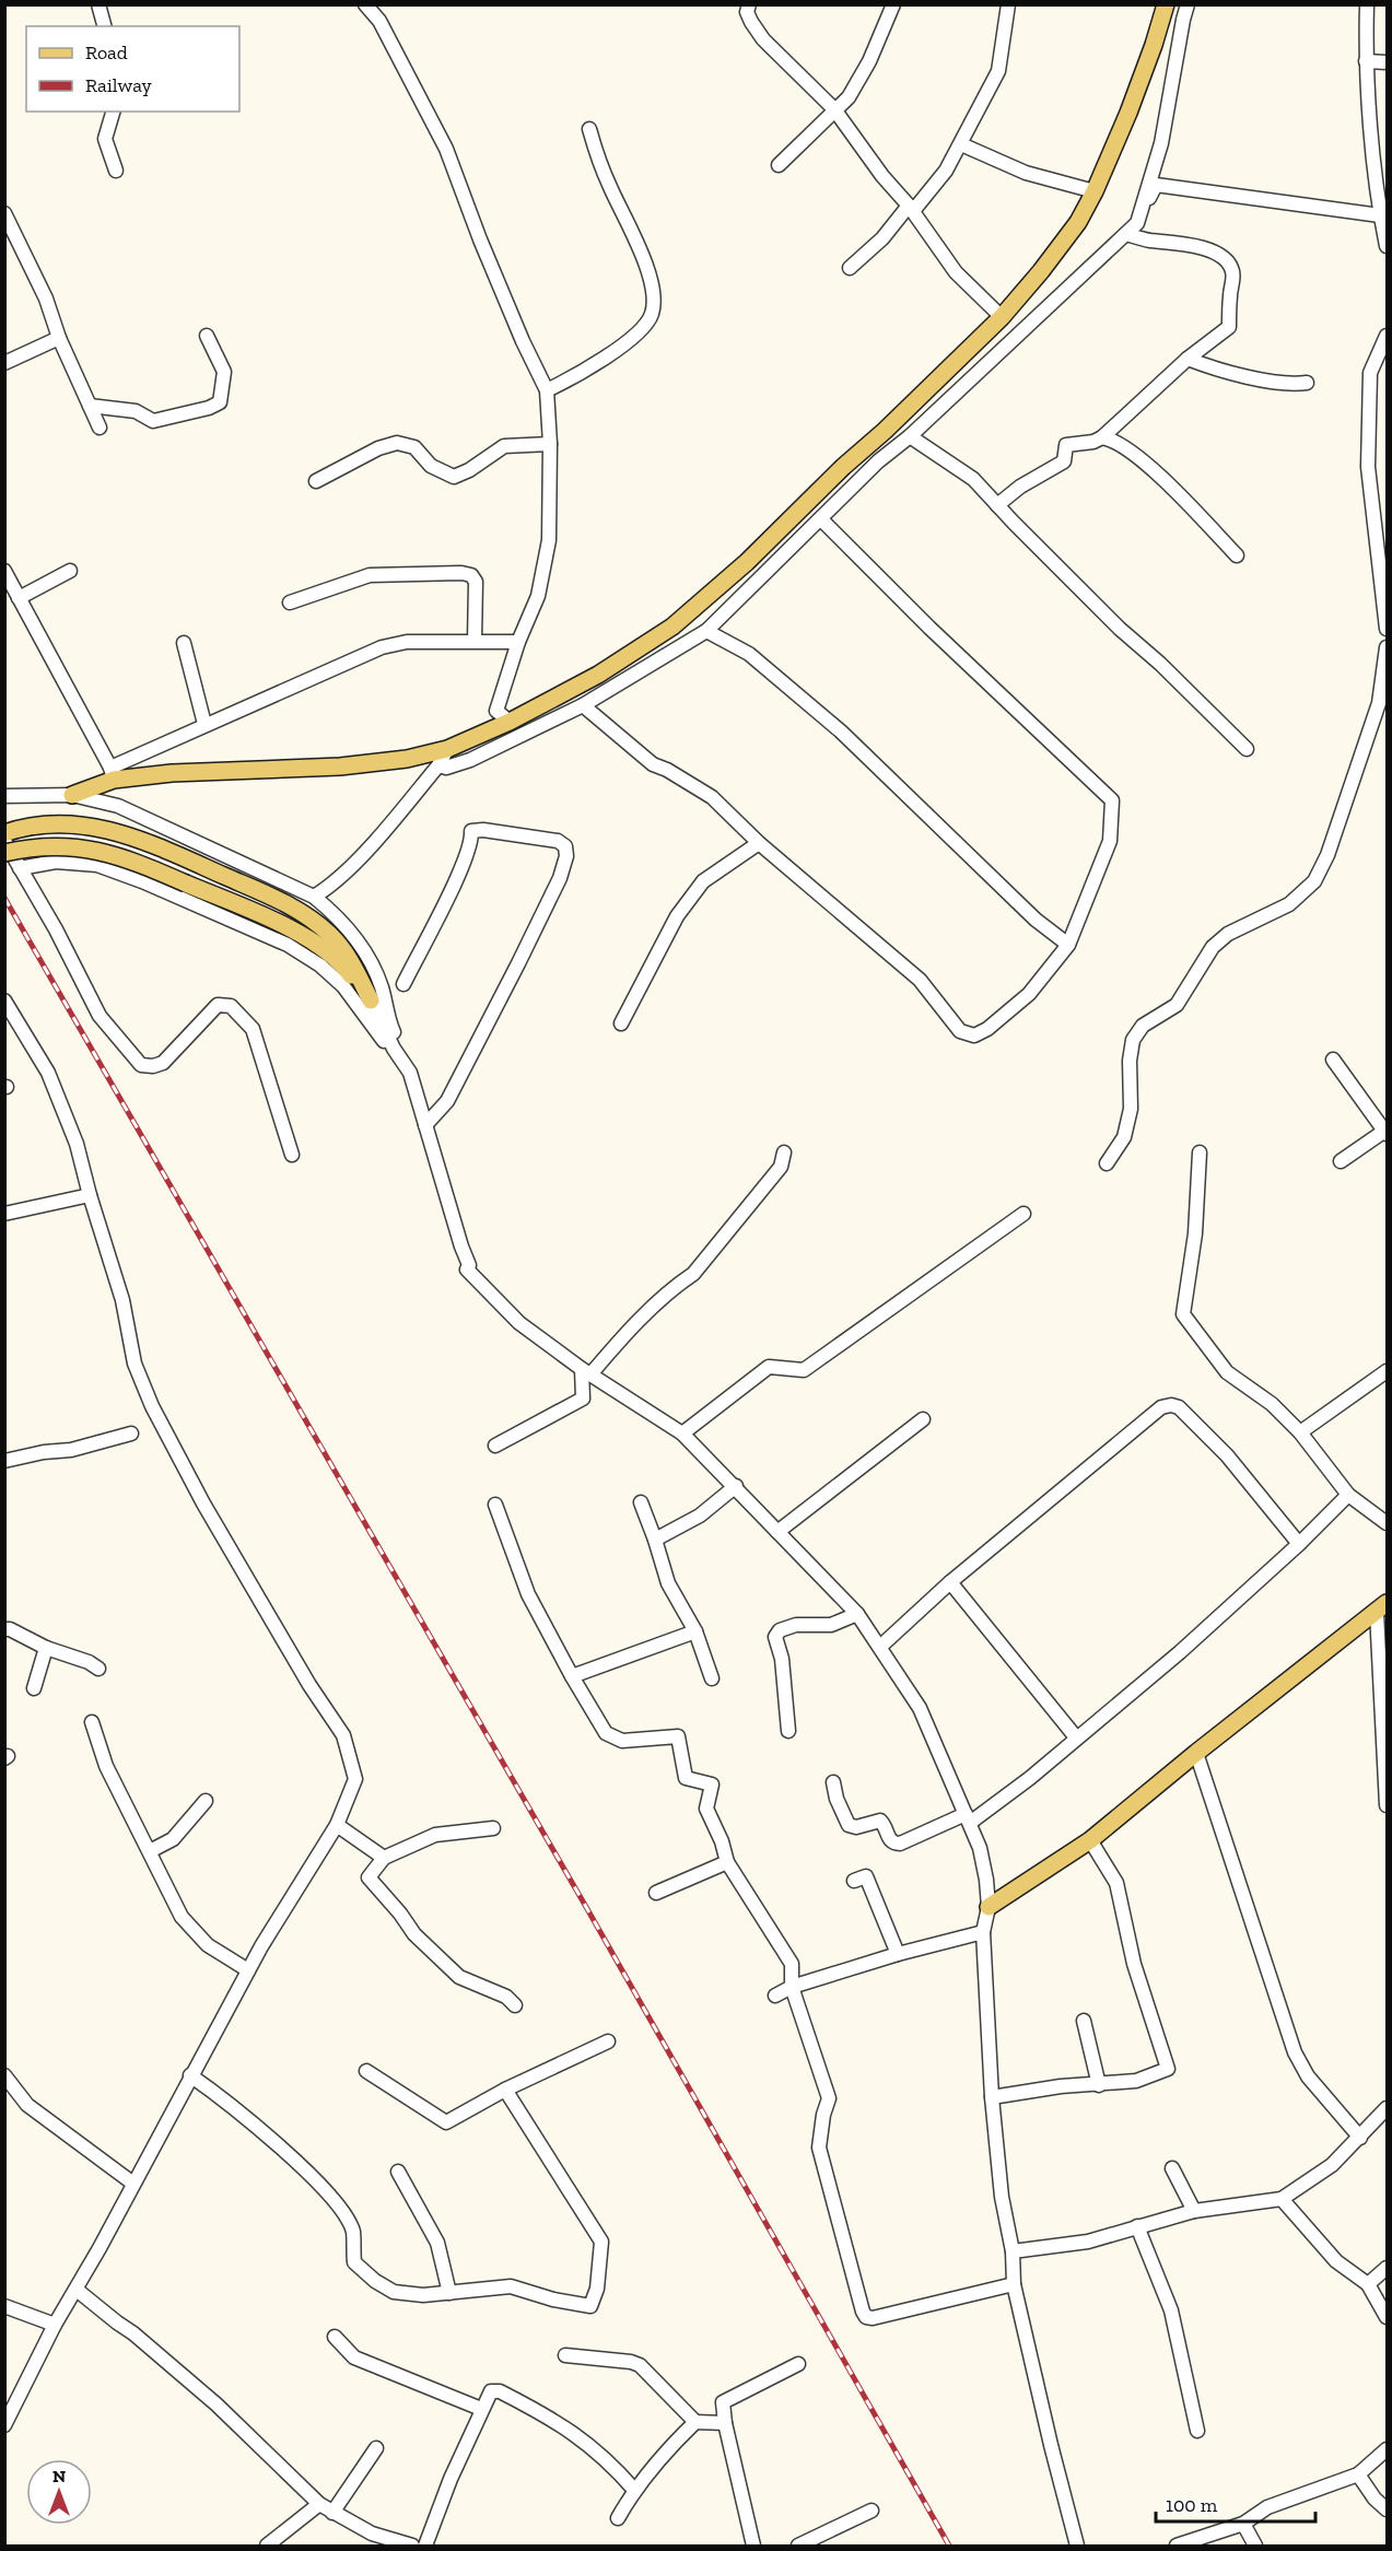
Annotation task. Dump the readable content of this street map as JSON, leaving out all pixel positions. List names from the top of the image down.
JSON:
{
  "legend": ["Road", "Railway"],
  "scale_bar": "100 m",
  "north": "top"
}
